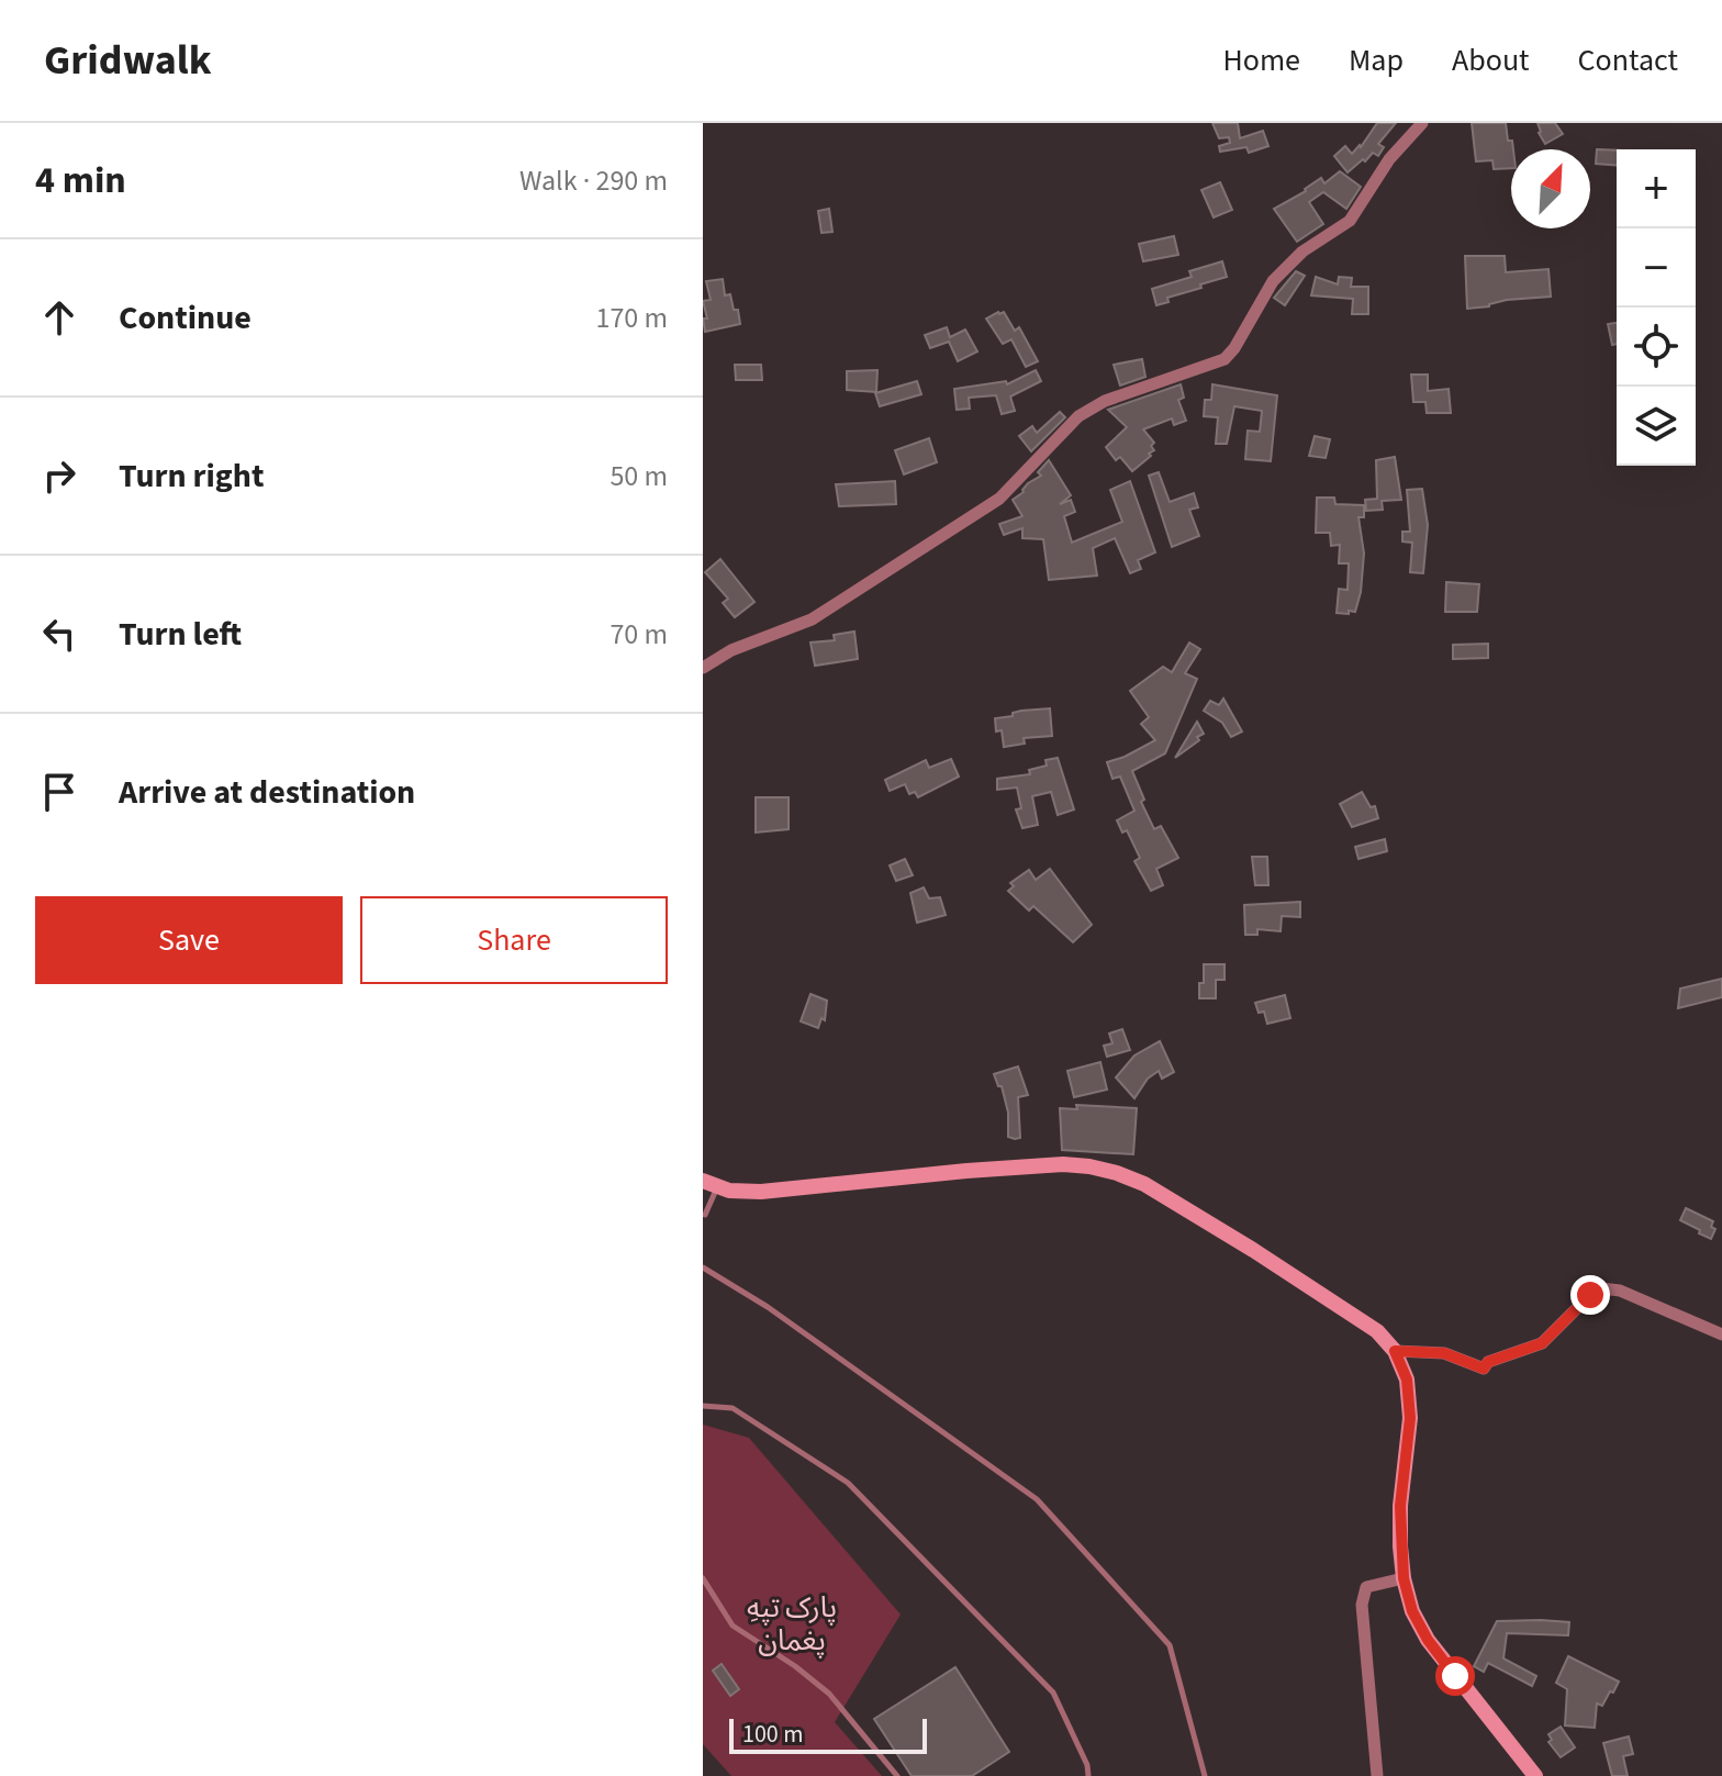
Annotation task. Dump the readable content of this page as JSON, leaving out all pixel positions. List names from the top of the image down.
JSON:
{
  "parks": ["پارک تپهِ پغمان"],
  "scale_bar": "100 m",
  "north": "top right",
  "page": {
    "header": "Gridwalk",
    "nav": [
      "Home",
      "Map",
      "About",
      "Contact"
    ],
    "heading": ["4 min", "Walk · 290 m"],
    "map_buttons": ["+", "−"],
    "list": [
      ["Continue", "170 m"],
      ["Turn right", "50 m"],
      ["Turn left", "70 m"],
      "Arrive at destination"
    ],
    "buttons": ["Save", "Share"],
    "scale": "100 m"
  }
}
